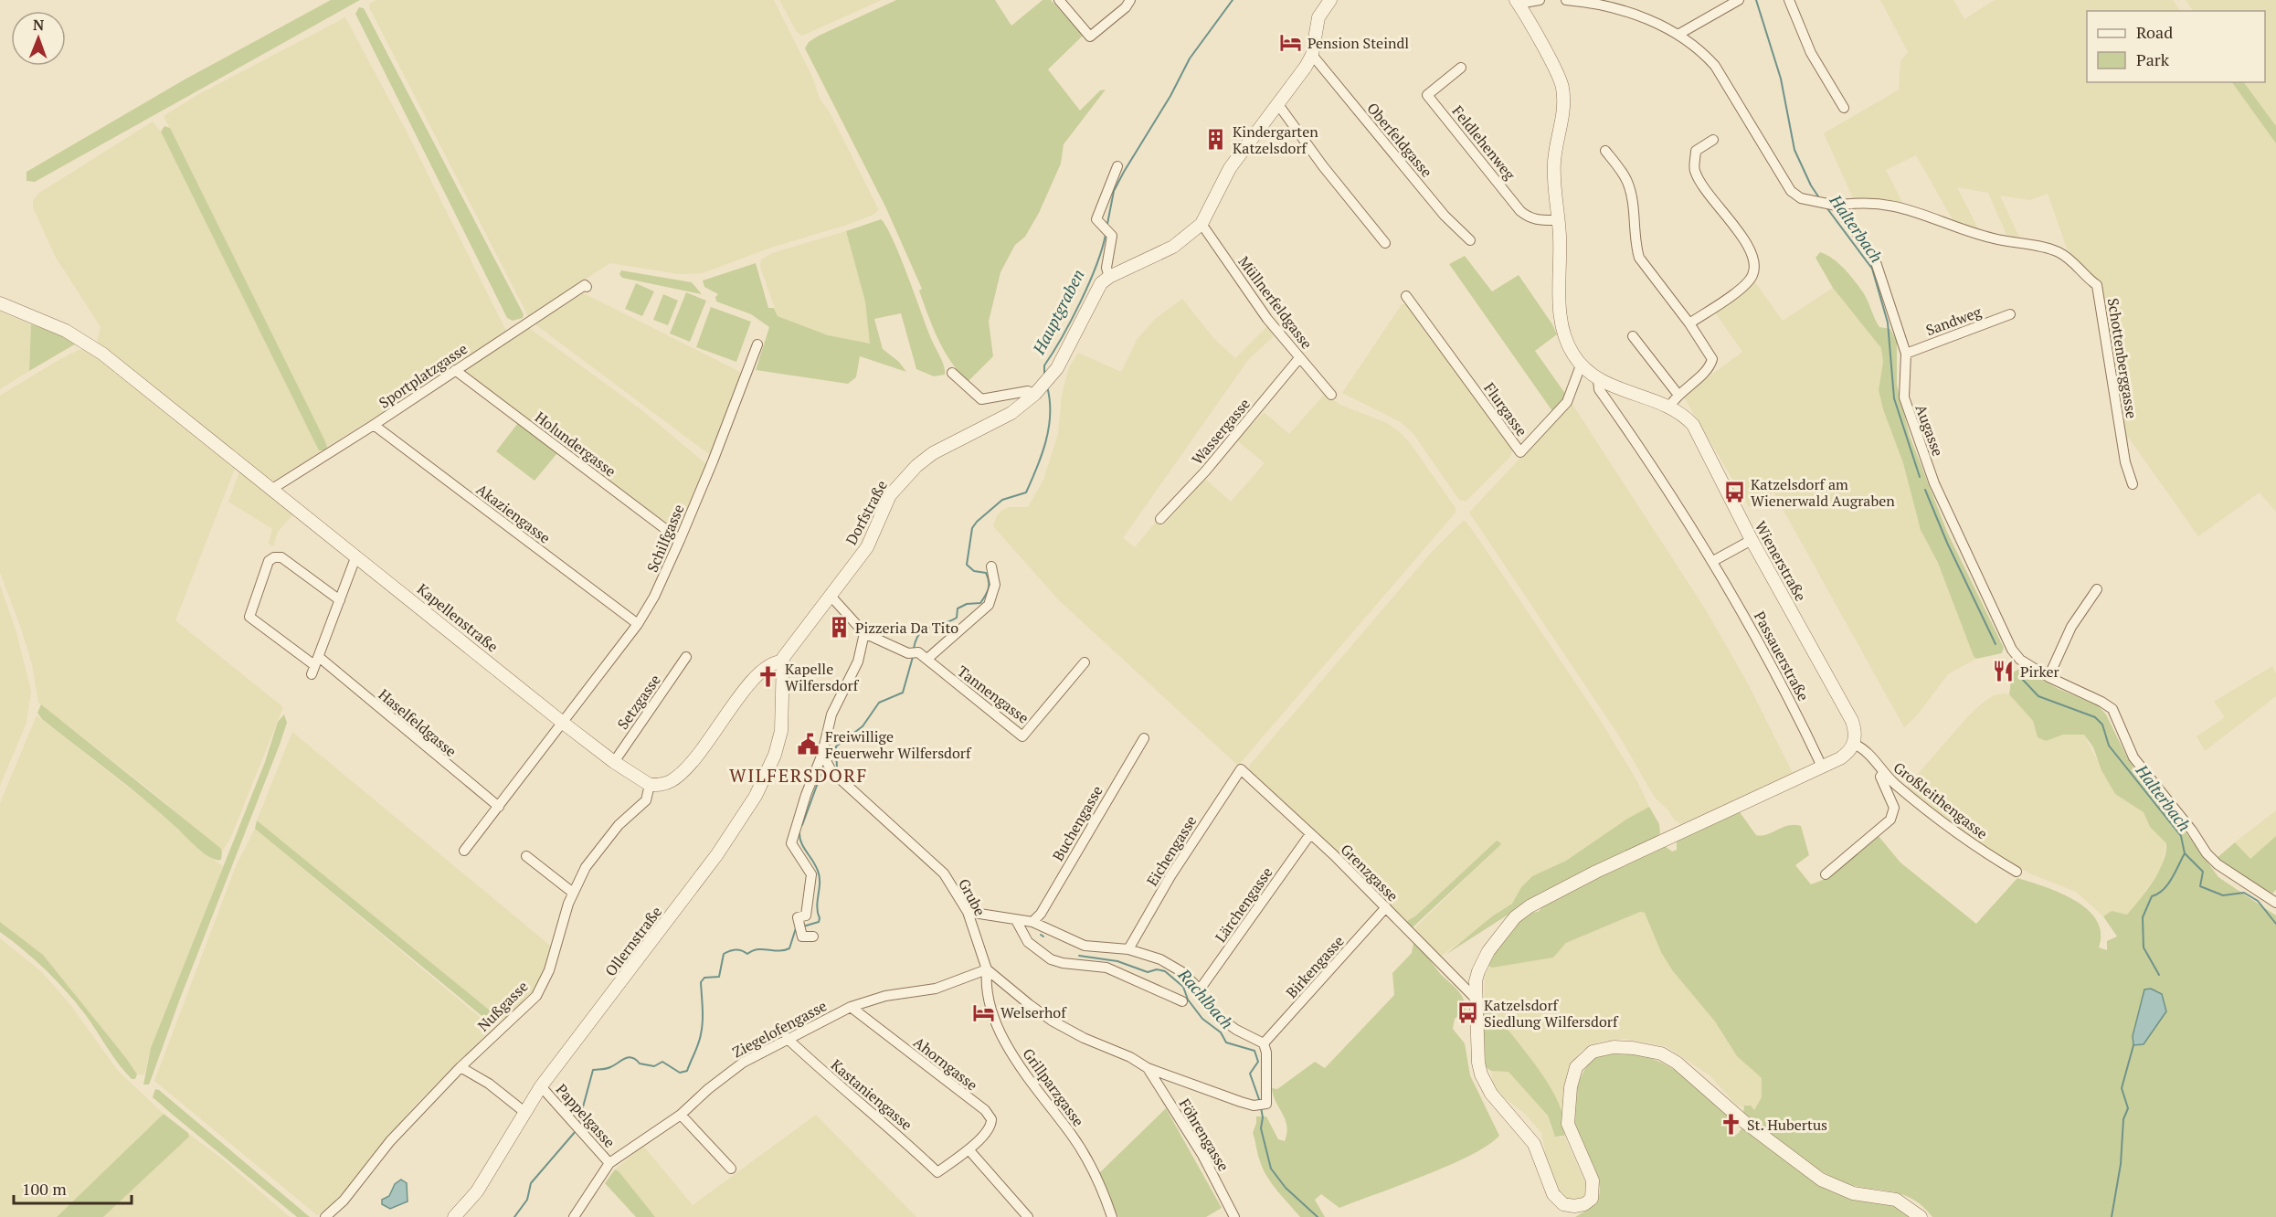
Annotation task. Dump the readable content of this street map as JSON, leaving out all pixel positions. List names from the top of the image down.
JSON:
{
  "streets": {
    "street": [
      "Oberfeldgasse",
      "Feldlehenweg",
      "Müllnerfeldgasse",
      "Sandweg",
      "Schottenberggasse",
      "Sportplatzgasse",
      "Flurgasse",
      "Augasse",
      "Wassergasse",
      "Holundergasse",
      "Dorfstraße",
      "Akaziengasse",
      "Schilfgasse",
      "Wienerstraße",
      "Kapellenstraße",
      "Passauerstraße",
      "Tannengasse",
      "Setzgasse",
      "Haselfeldgasse",
      "Großleithengasse",
      "Buchengasse",
      "Eichengasse",
      "Grenzgasse",
      "Grube",
      "Lärchengasse",
      "Ollernstraße",
      "Birkengasse",
      "Nußgasse",
      "Ziegelofengasse",
      "Ahorngasse",
      "Grillparzgasse",
      "Kastaniengasse",
      "Pappelgasse",
      "Föhrengasse"
    ]
  },
  "crossings": [
    ["Feldlehenweg", "Wienerstraße"],
    ["Müllnerfeldgasse", "Wassergasse"],
    ["Sandweg", "Augasse"],
    ["Schottenberggasse", "Augasse"],
    ["Sportplatzgasse", "Holundergasse"],
    ["Sportplatzgasse", "Akaziengasse"],
    ["Sportplatzgasse", "Kapellenstraße"],
    ["Flurgasse", "Wienerstraße"],
    ["Holundergasse", "Schilfgasse"],
    ["Dorfstraße", "Ollernstraße"],
    ["Akaziengasse", "Schilfgasse"],
    ["Schilfgasse", "Kapellenstraße"],
    ["Wienerstraße", "Passauerstraße"],
    ["Wienerstraße", "Großleithengasse"],
    ["Kapellenstraße", "Setzgasse"],
    ["Kapellenstraße", "Nußgasse"],
    ["Eichengasse", "Grenzgasse"],
    ["Grenzgasse", "Lärchengasse"],
    ["Grenzgasse", "Birkengasse"],
    ["Grube", "Ziegelofengasse"],
    ["Grube", "Grillparzgasse"],
    ["Ollernstraße", "Pappelgasse"],
    ["Ziegelofengasse", "Ahorngasse"],
    ["Ziegelofengasse", "Grillparzgasse"],
    ["Ziegelofengasse", "Kastaniengasse"],
    ["Ziegelofengasse", "Pappelgasse"],
    ["Ahorngasse", "Kastaniengasse"]
  ],
  "districts": ["WILFERSDORF"],
  "water": ["Halterbach", "Hauptgraben", "Rachlbach"],
  "places": {
    "hotel": ["Pension Steindl", "Welserhof"],
    "building": ["Kindergarten Katzelsdorf", "Pizzeria Da Tito"],
    "bus stop": ["Katzelsdorf am Wienerwald Augraben", "Katzelsdorf Siedlung Wilfersdorf"],
    "restaurant": ["Pirker"],
    "church": ["Kapelle Wilfersdorf", "St. Hubertus"],
    "public building": ["Freiwillige Feuerwehr Wilfersdorf"]
  },
  "legend": ["Road", "Park"],
  "scale_bar": "100 m",
  "north": "top"
}
